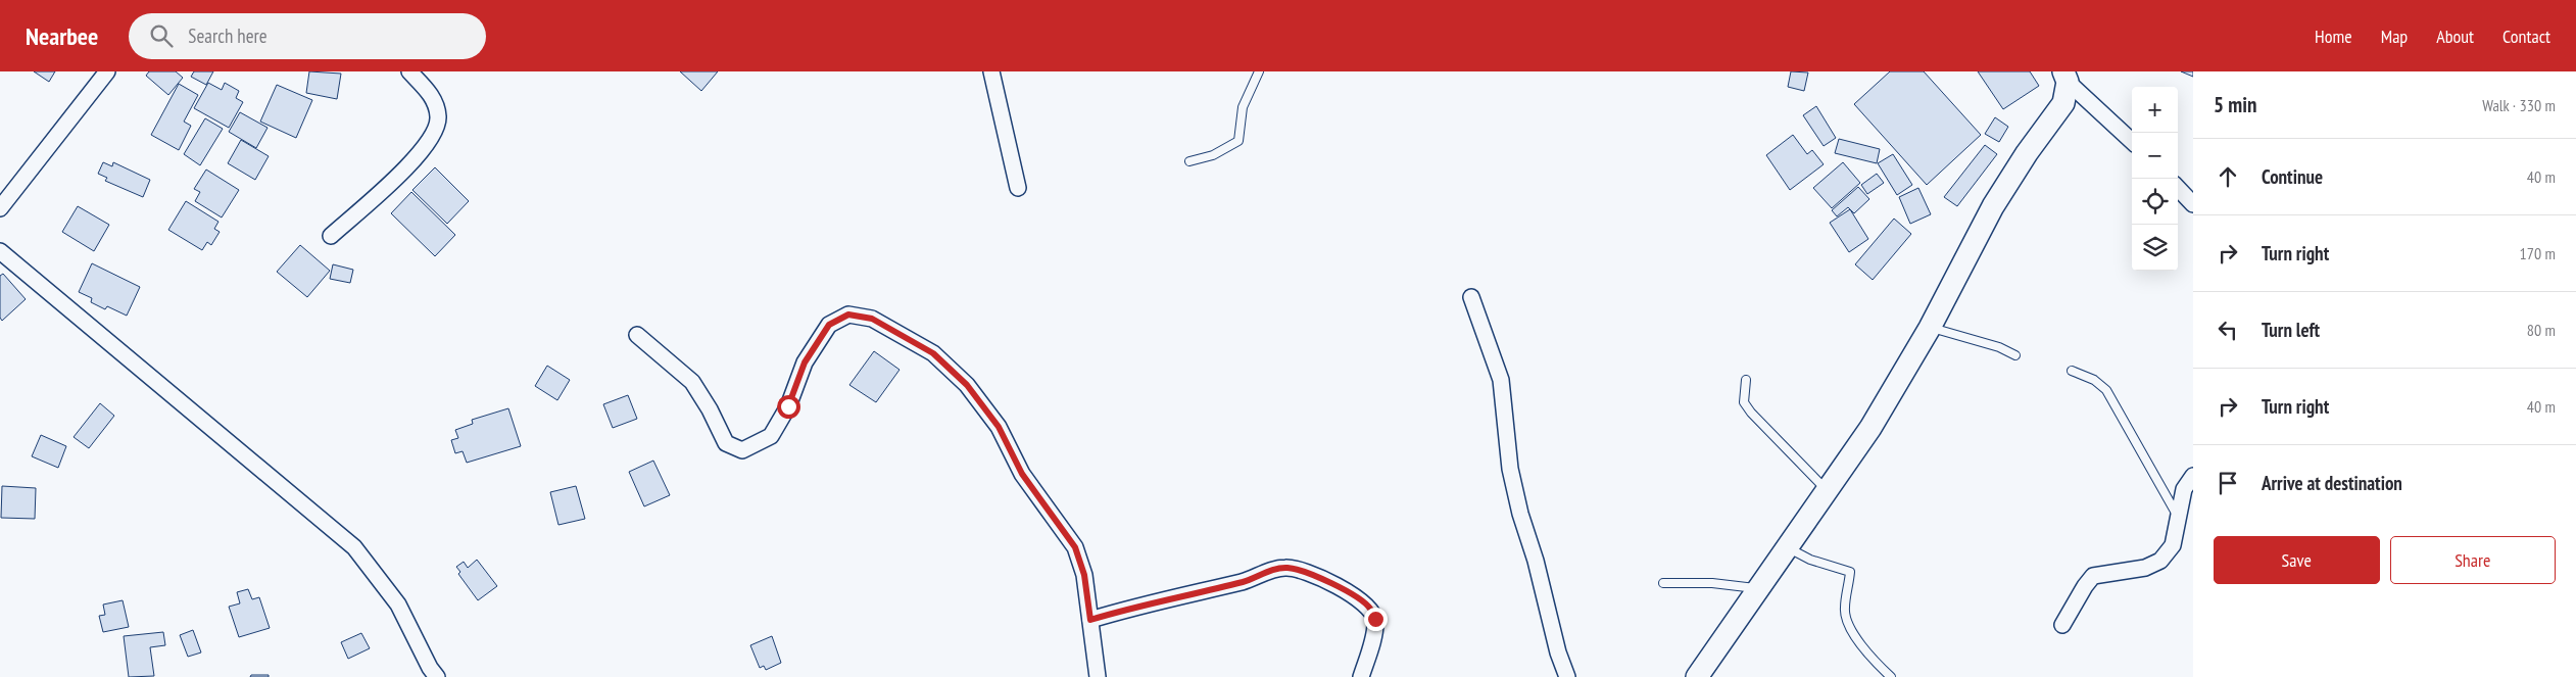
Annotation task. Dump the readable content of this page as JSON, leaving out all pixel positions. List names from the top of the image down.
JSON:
{
  "page": {
    "header": "Nearbee",
    "search": "Search here",
    "nav": [
      "Home",
      "Map",
      "About",
      "Contact"
    ],
    "heading": ["5 min", "Walk · 330 m"],
    "map_buttons": ["+", "−"],
    "list": [
      ["Continue", "40 m"],
      ["Turn right", "170 m"],
      ["Turn left", "80 m"],
      ["Turn right", "40 m"],
      "Arrive at destination"
    ],
    "buttons": ["Save", "Share"]
  }
}
